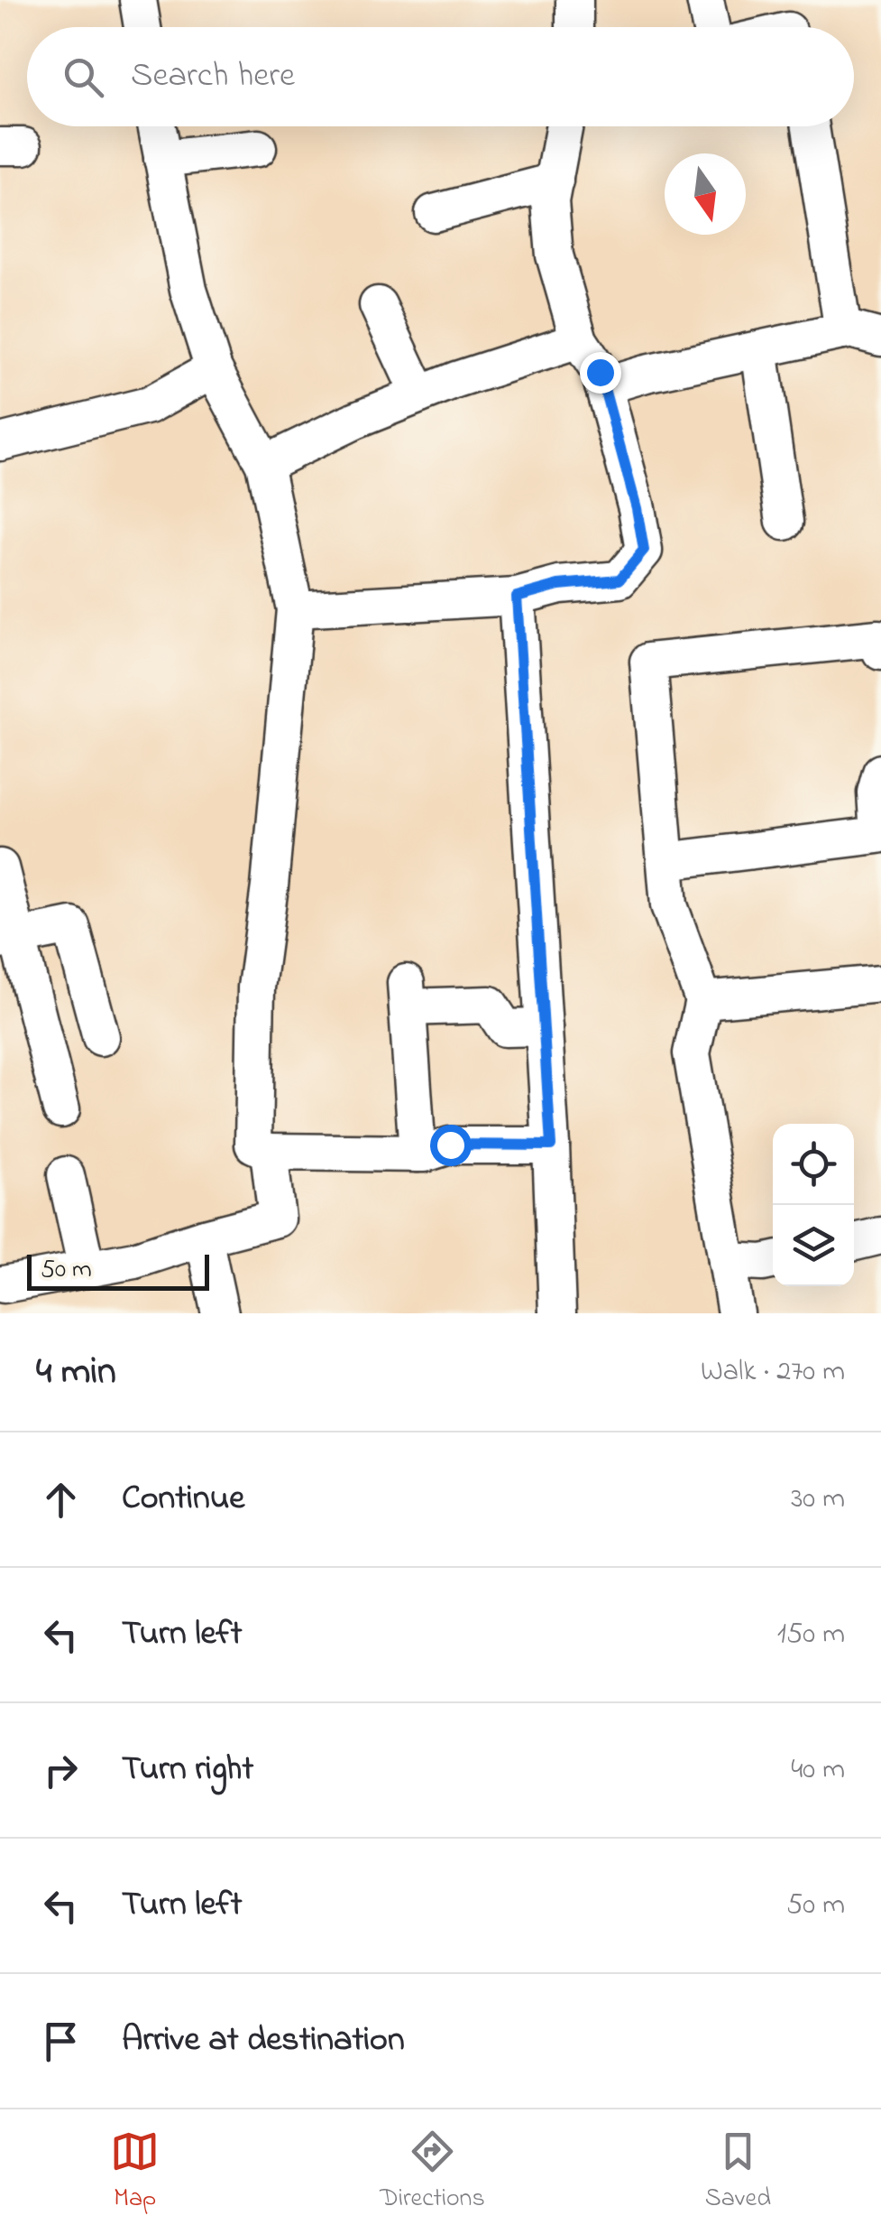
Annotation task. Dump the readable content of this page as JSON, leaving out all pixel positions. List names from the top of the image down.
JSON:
{
  "scale_bar": "50 m",
  "north": "bottom",
  "page": {
    "search": "Search here",
    "scale": "50 m",
    "heading": ["4 min", "Walk · 270 m"],
    "list": [
      ["Continue", "30 m"],
      ["Turn left", "150 m"],
      ["Turn right", "40 m"],
      ["Turn left", "50 m"],
      "Arrive at destination"
    ],
    "nav": ["Map", "Directions", "Saved"]
  }
}
